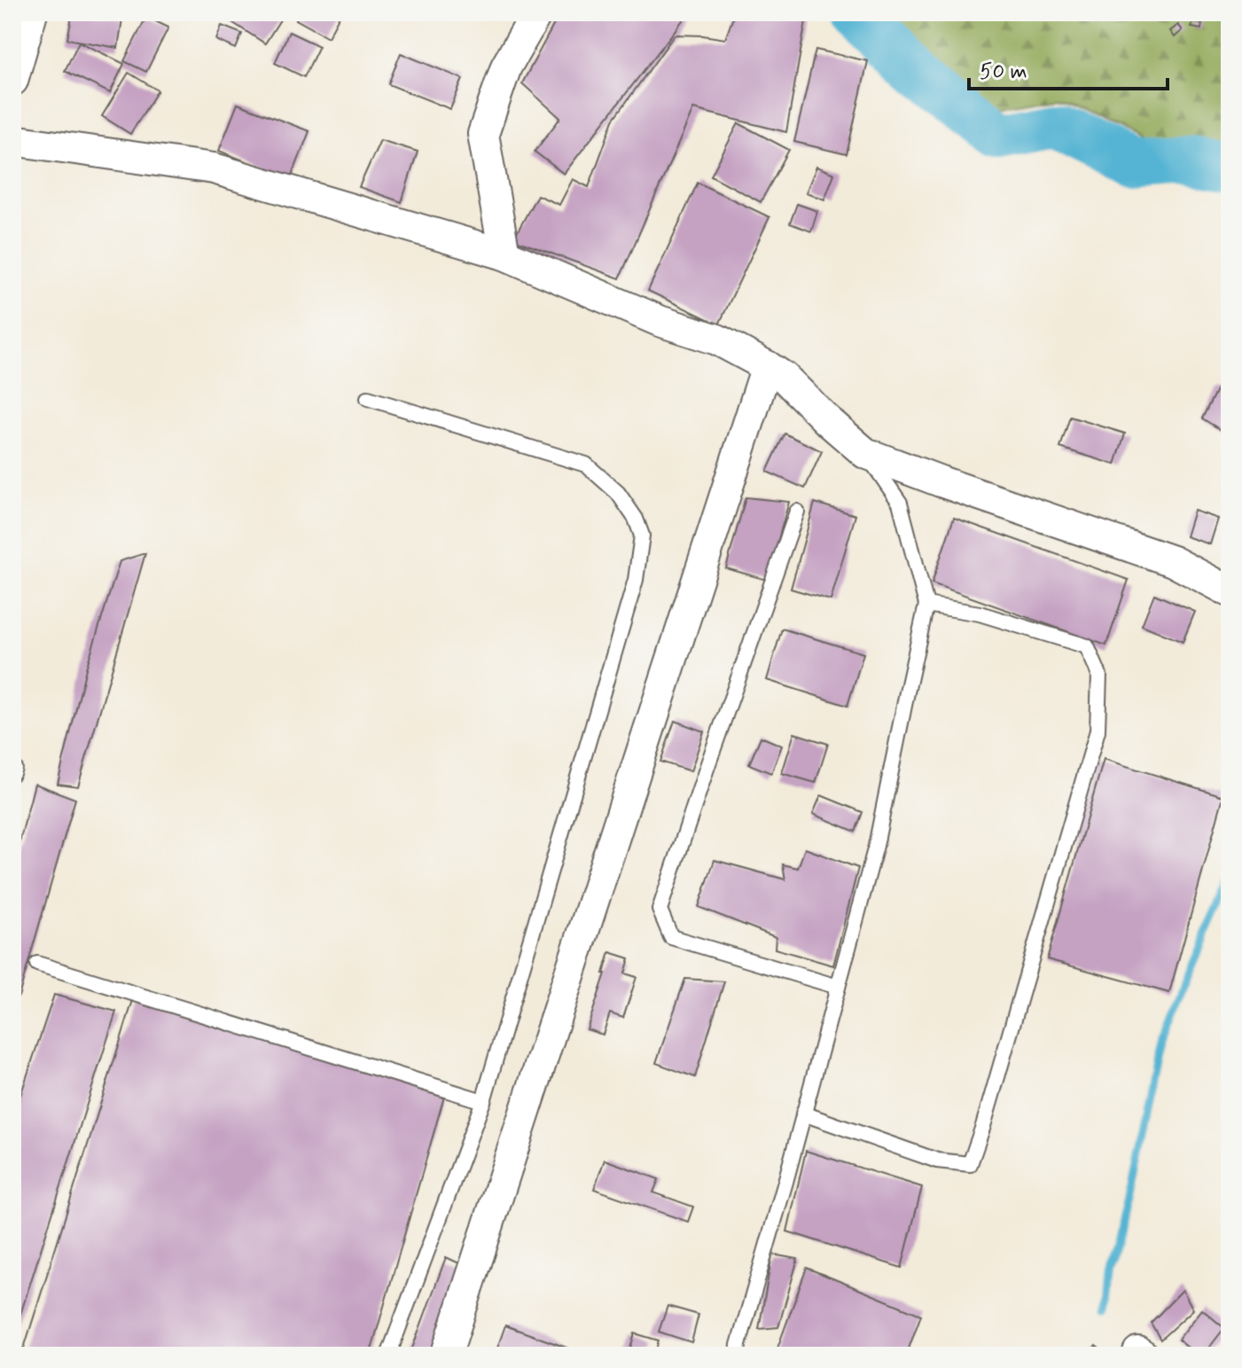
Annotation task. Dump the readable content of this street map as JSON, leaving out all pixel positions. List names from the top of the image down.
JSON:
{
  "scale_bar": "50 m"
}
